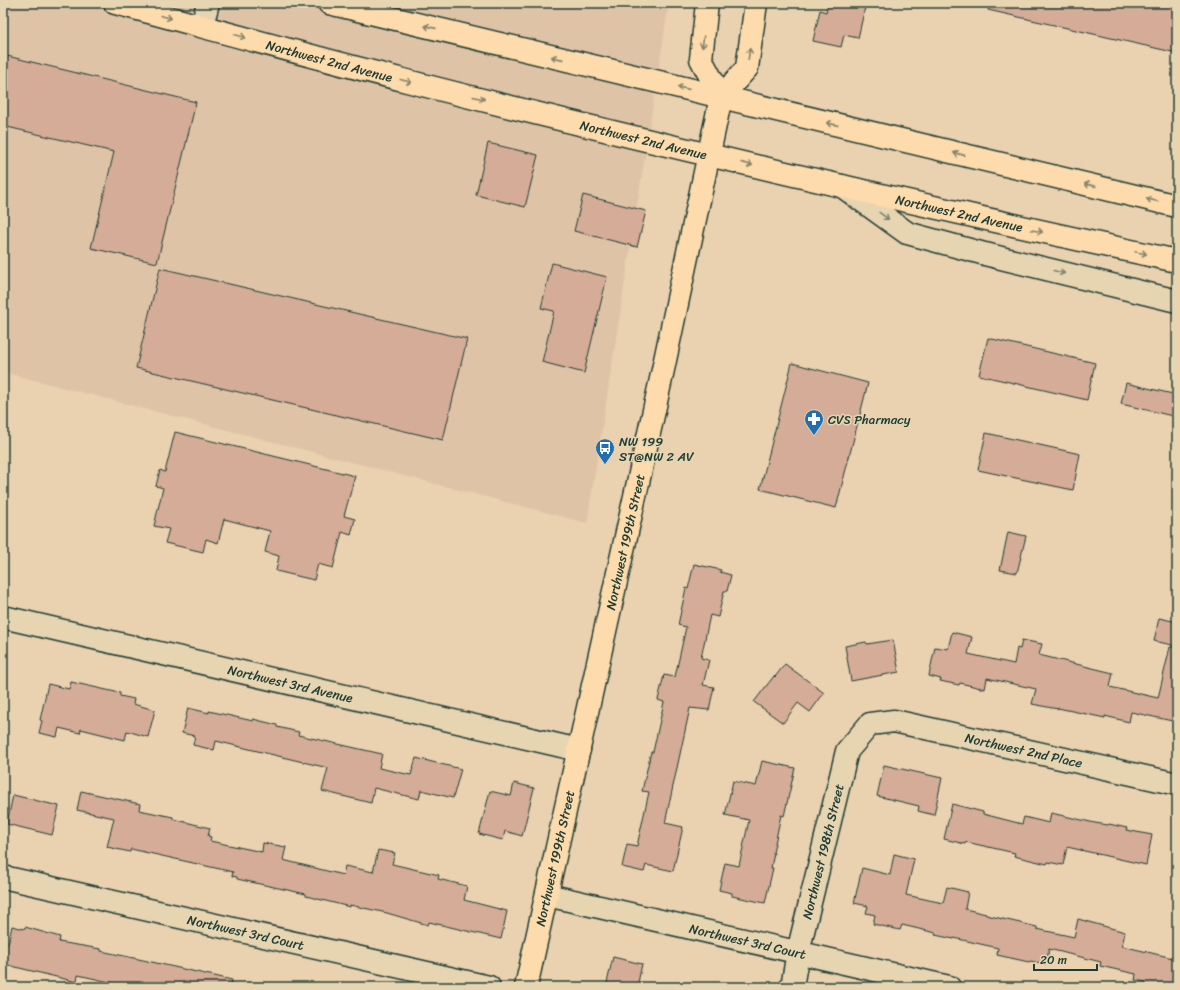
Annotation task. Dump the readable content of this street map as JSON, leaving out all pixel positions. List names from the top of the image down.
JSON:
{
  "streets": {
    "main road": ["Northwest 2nd Avenue", "Northwest 199th Street"],
    "street": [
      "Northwest 3rd Avenue",
      "Northwest 2nd Place",
      "Northwest 198th Street",
      "Northwest 3rd Court"
    ]
  },
  "crossings": [
    ["Northwest 2nd Avenue", "Northwest 199th Street"],
    ["Northwest 199th Street", "Northwest 3rd Avenue"],
    ["Northwest 199th Street", "Northwest 3rd Court"],
    ["Northwest 2nd Place", "Northwest 198th Street"],
    ["Northwest 198th Street", "Northwest 3rd Court"]
  ],
  "places": {
    "pharmacy": ["CVS Pharmacy"],
    "bus stop": ["NW 199 ST@NW 2 AV"]
  },
  "scale_bar": "20 m"
}
